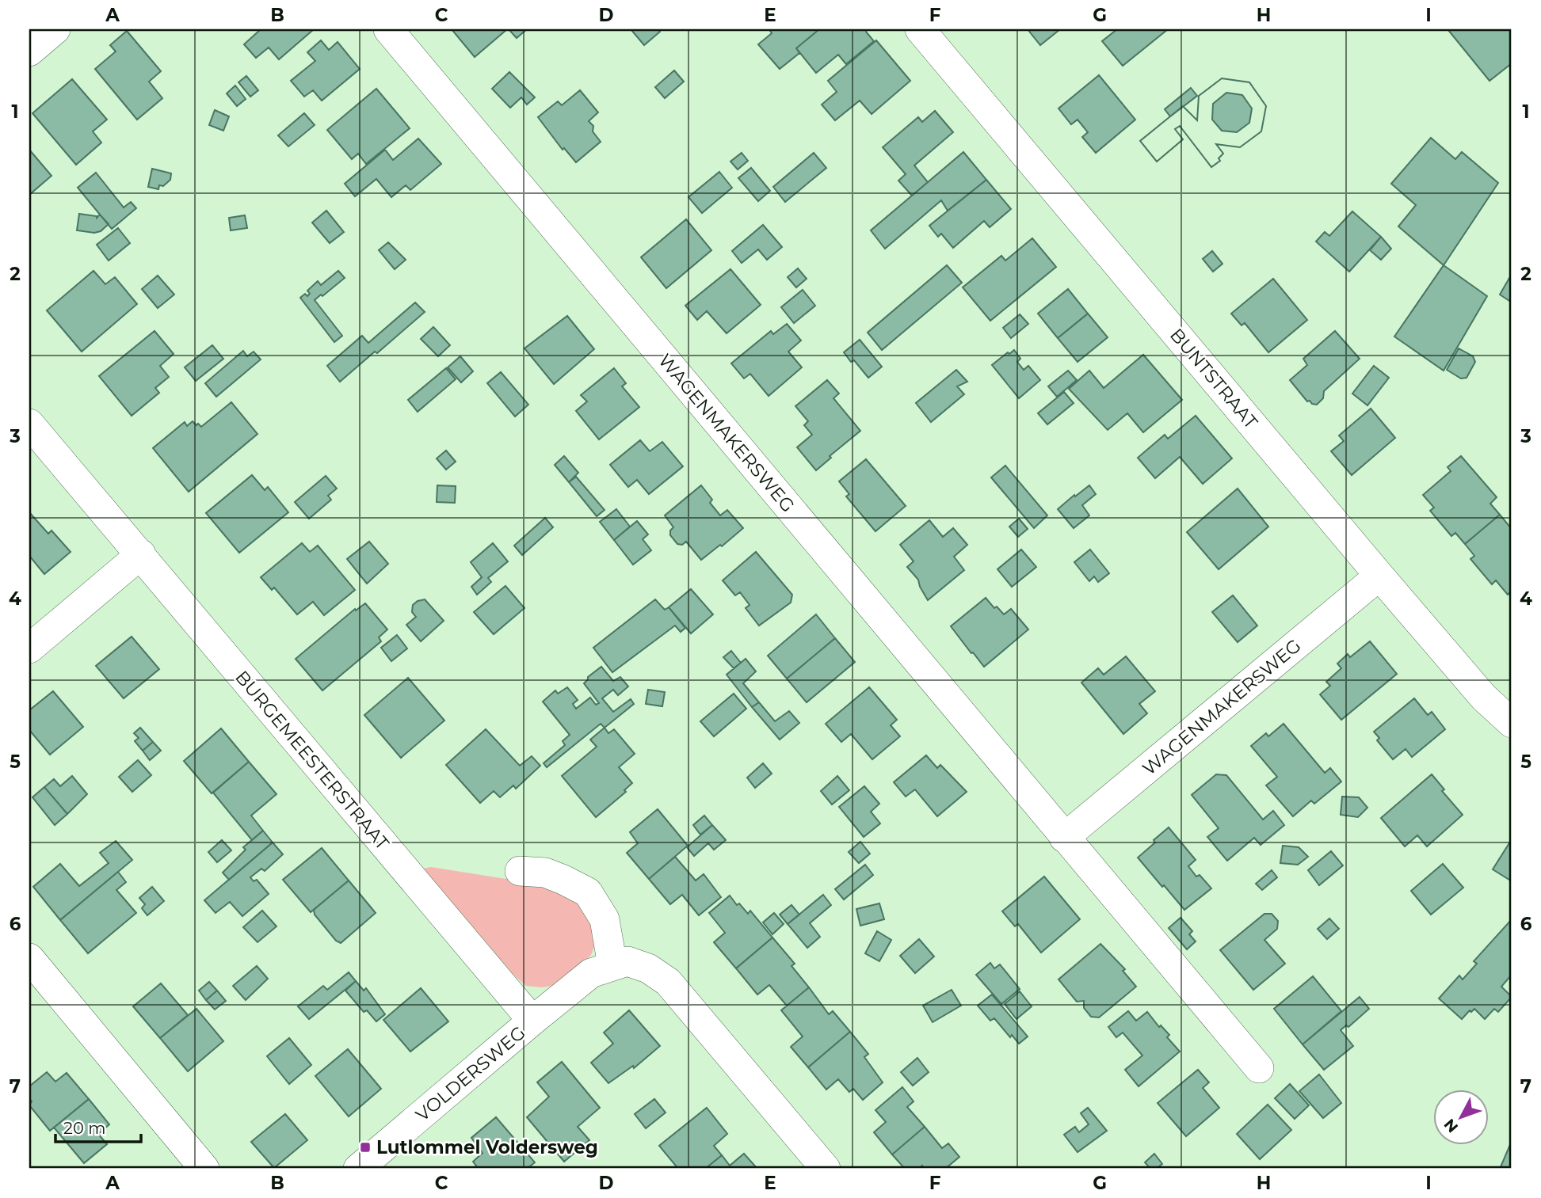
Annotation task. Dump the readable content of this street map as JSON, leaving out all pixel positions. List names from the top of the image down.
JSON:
{
  "streets": {
    "street": [
      "BUNTSTRAAT",
      "WAGENMAKERSWEG",
      "BURGEMEESTERSTRAAT",
      "VOLDERSWEG"
    ]
  },
  "crossings": [
    ["BUNTSTRAAT", "WAGENMAKERSWEG"],
    ["BURGEMEESTERSTRAAT", "VOLDERSWEG"]
  ],
  "places": {
    "transit": ["Lutlommel Voldersweg"]
  },
  "scale_bar": "20 m",
  "north": "bottom left",
  "grid": {
    "columns": [
      "A",
      "B",
      "C",
      "D",
      "E",
      "F",
      "G",
      "H",
      "I"
    ],
    "rows": [
      "1",
      "2",
      "3",
      "4",
      "5",
      "6",
      "7"
    ]
  }
}
